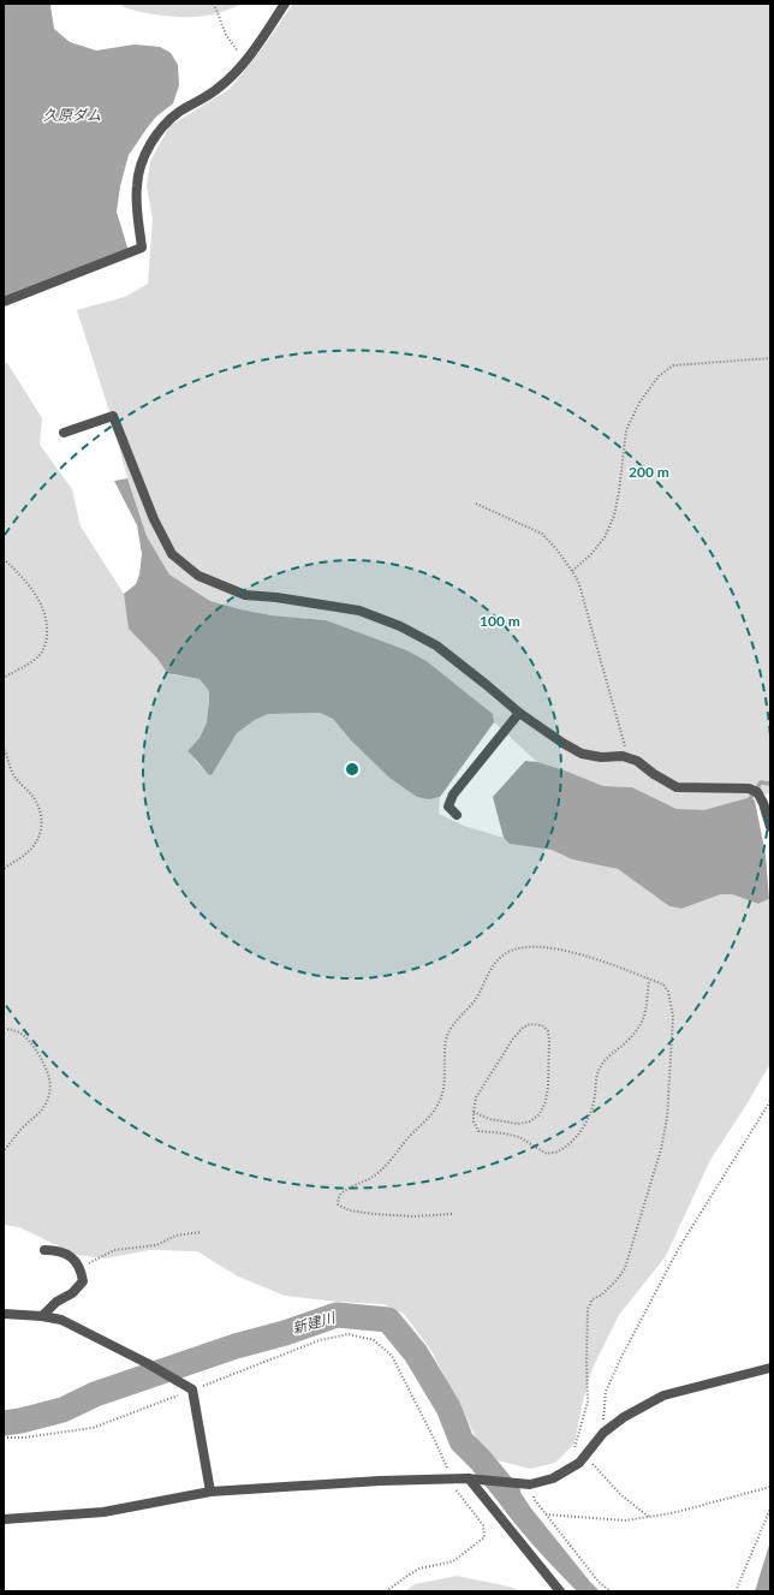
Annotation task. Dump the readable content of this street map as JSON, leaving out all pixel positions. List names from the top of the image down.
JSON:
{
  "water": ["久原ダム", "新建川"],
  "rings": ["200 m", "100 m"]
}
